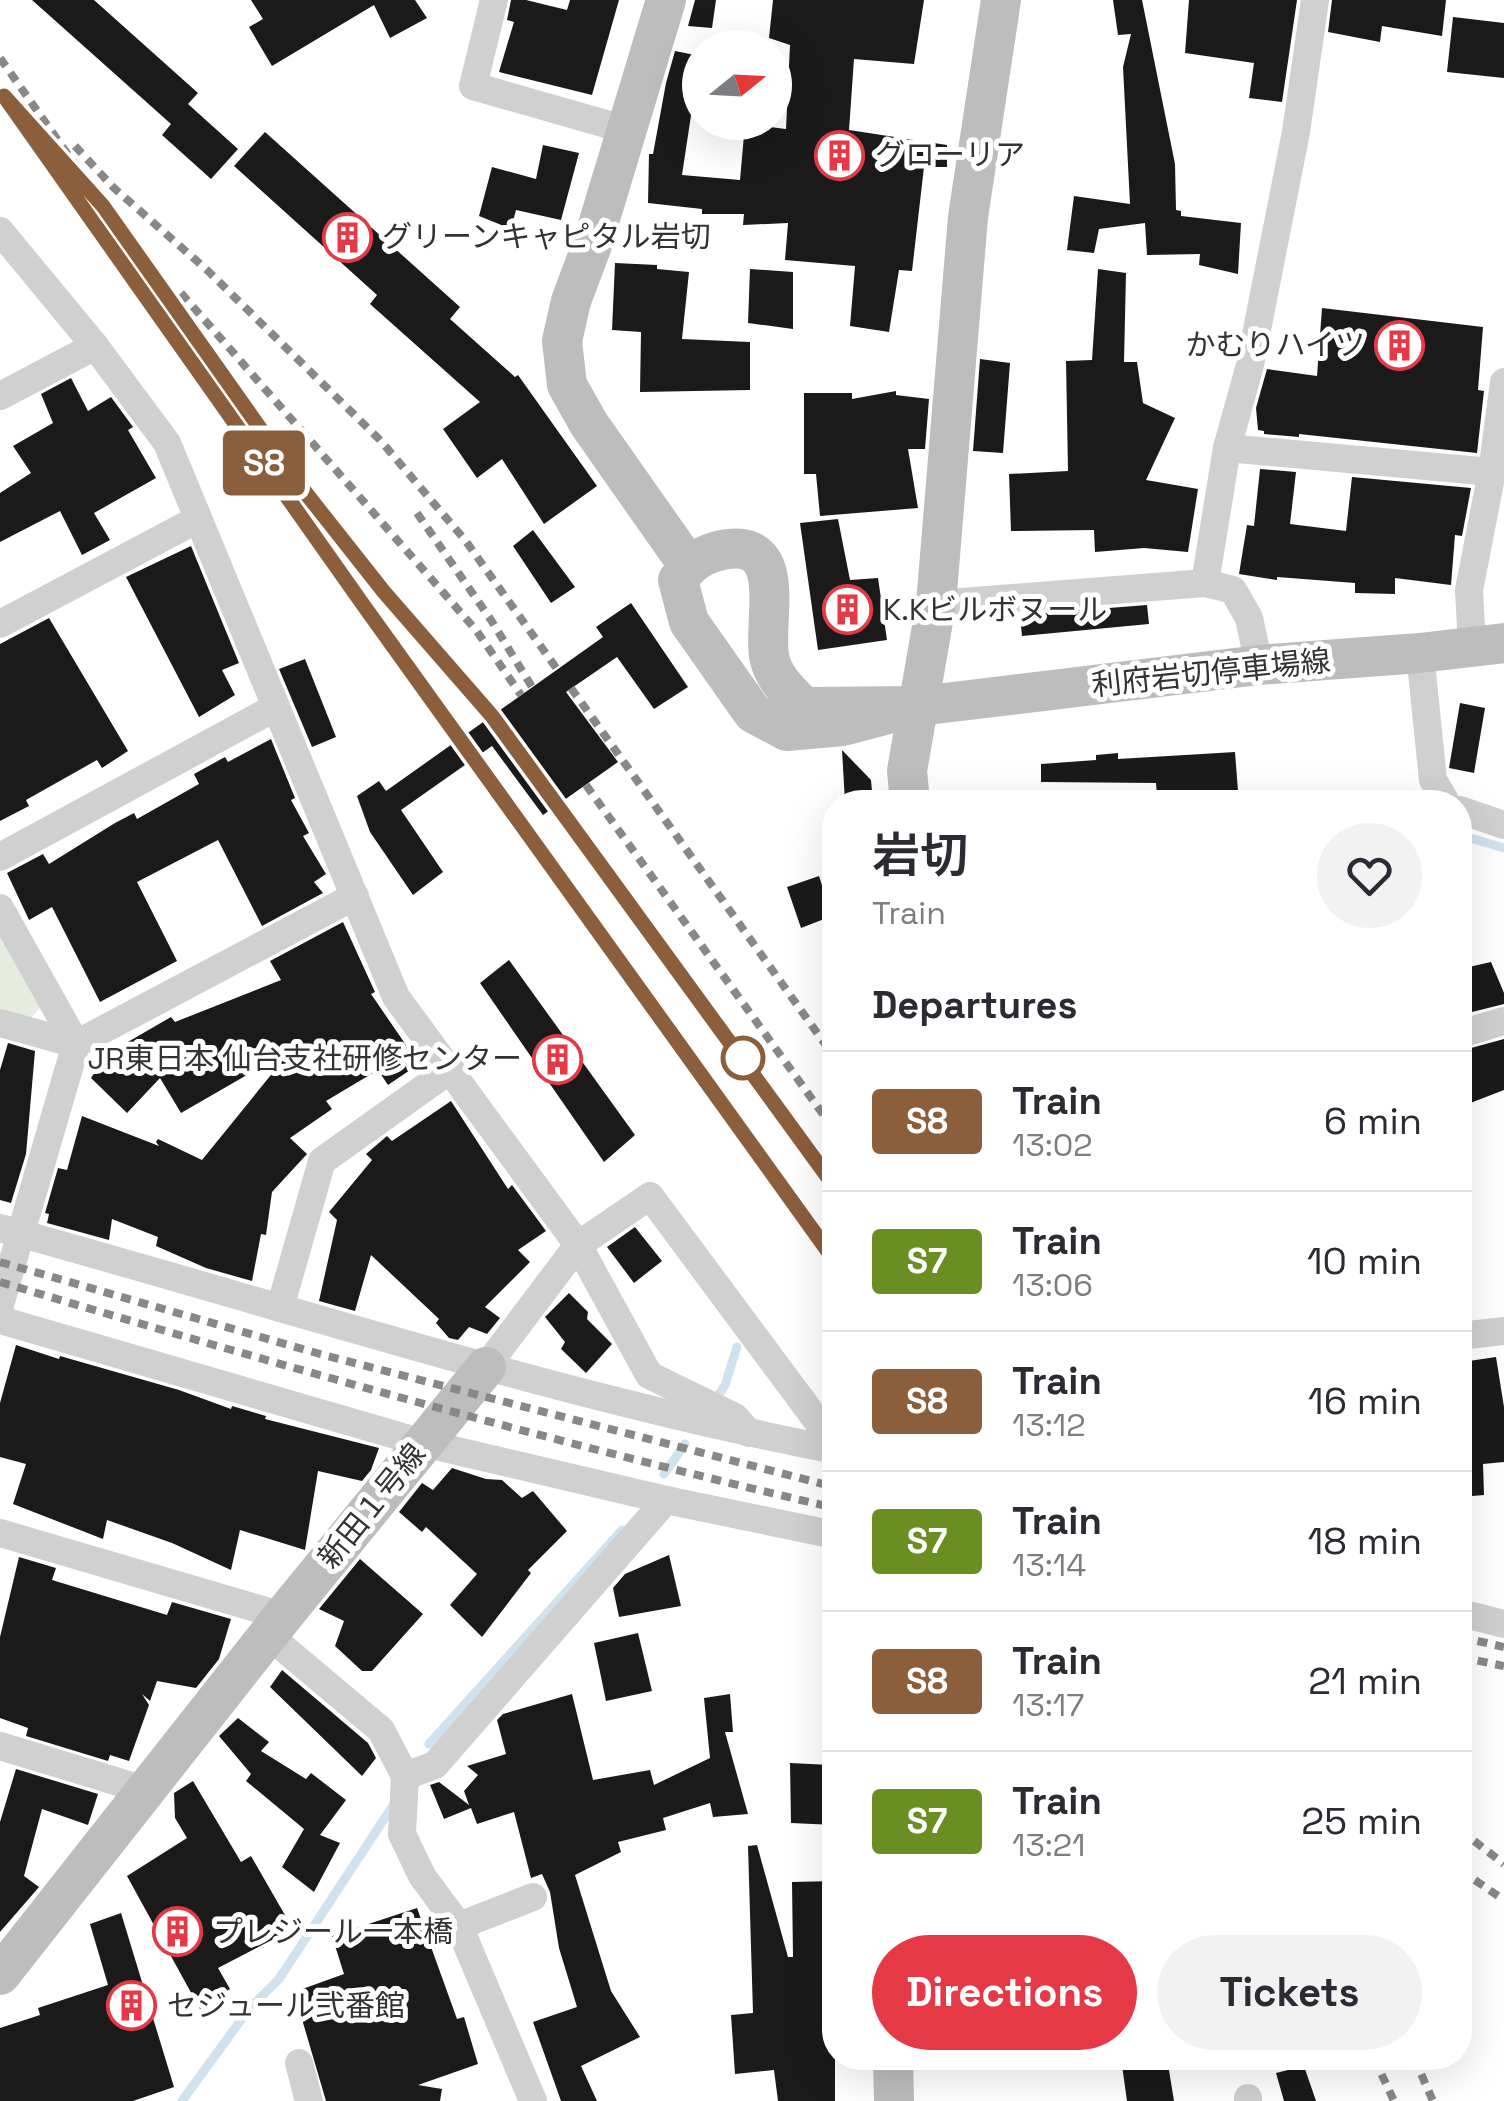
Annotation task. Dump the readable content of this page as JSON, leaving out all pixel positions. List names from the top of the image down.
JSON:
{
  "streets": {
    "main road": ["利府岩切停車場線", "新田１号線"]
  },
  "places": {
    "building": [
      "グローリア",
      "グリーンキャピタル岩切",
      "かむりハイツ",
      "K.Kビルボヌール",
      "JR東日本 仙台支社研修センター",
      "プレジール一本橋",
      "セジュール弐番館"
    ]
  },
  "north": "right",
  "page": {
    "on_map": "S8",
    "heading": [
      ["岩切", "Train"],
      "Departures"
    ],
    "list": [
      {
        "mark": "S8",
        "name": "Train",
        "note": "13:02",
        "value": "6 min"
      },
      {
        "mark": "S7",
        "name": "Train",
        "note": "13:06",
        "value": "10 min"
      },
      {
        "mark": "S8",
        "name": "Train",
        "note": "13:12",
        "value": "16 min"
      },
      {
        "mark": "S7",
        "name": "Train",
        "note": "13:14",
        "value": "18 min"
      },
      {
        "mark": "S8",
        "name": "Train",
        "note": "13:17",
        "value": "21 min"
      },
      {
        "mark": "S7",
        "name": "Train",
        "note": "13:21",
        "value": "25 min"
      }
    ],
    "buttons": ["Directions", "Tickets"]
  }
}
